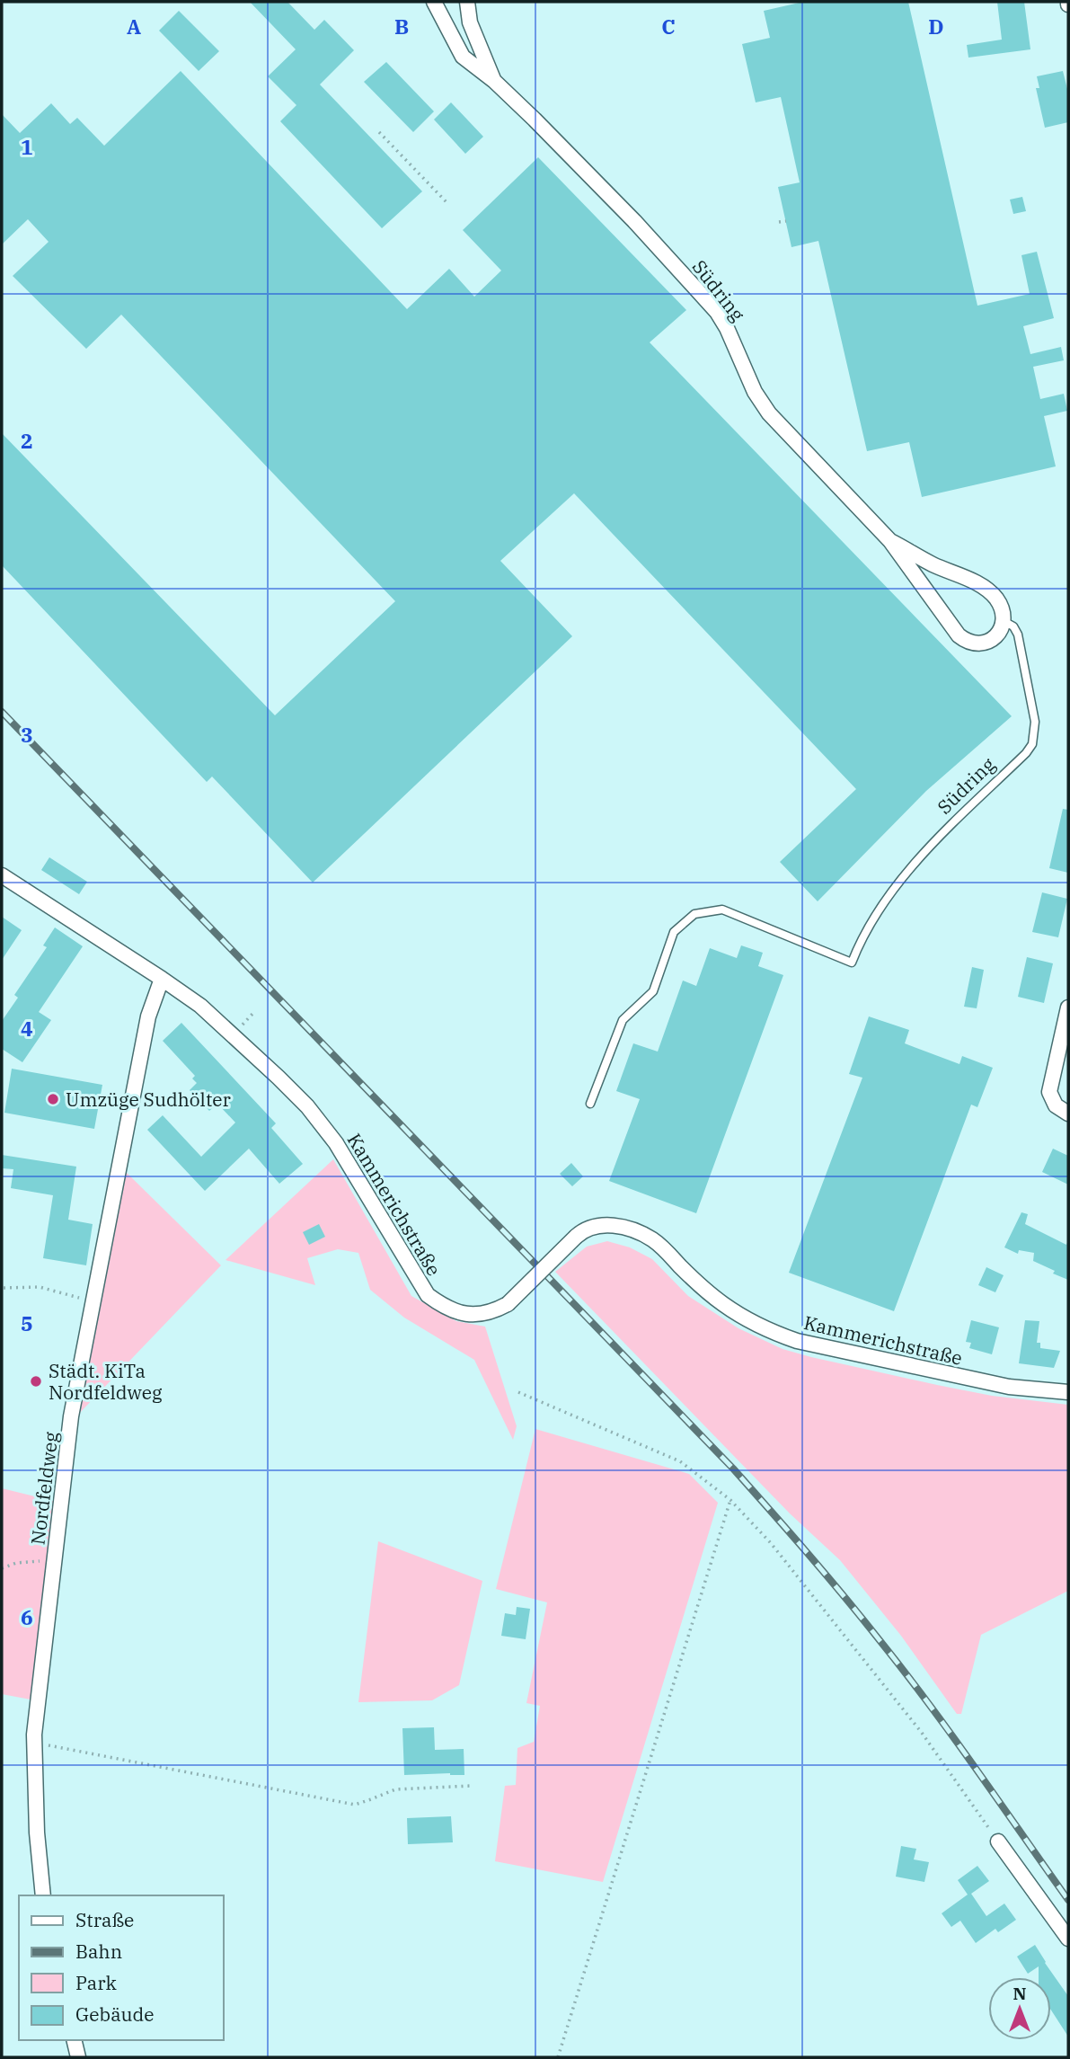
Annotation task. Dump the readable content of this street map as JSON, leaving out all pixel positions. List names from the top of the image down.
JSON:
{
  "streets": {
    "street": ["Südring", "Kammerichstraße", "Nordfeldweg"]
  },
  "crossings": [
    ["Kammerichstraße", "Nordfeldweg"]
  ],
  "places": ["Umzüge Sudhölter", "Städt. KiTa Nordfeldweg"],
  "legend": [
    "Straße",
    "Bahn",
    "Park",
    "Gebäude"
  ],
  "north": "top",
  "grid": {
    "columns": [
      "A",
      "B",
      "C",
      "D"
    ],
    "rows": [
      "1",
      "2",
      "3",
      "4",
      "5",
      "6"
    ]
  }
}
